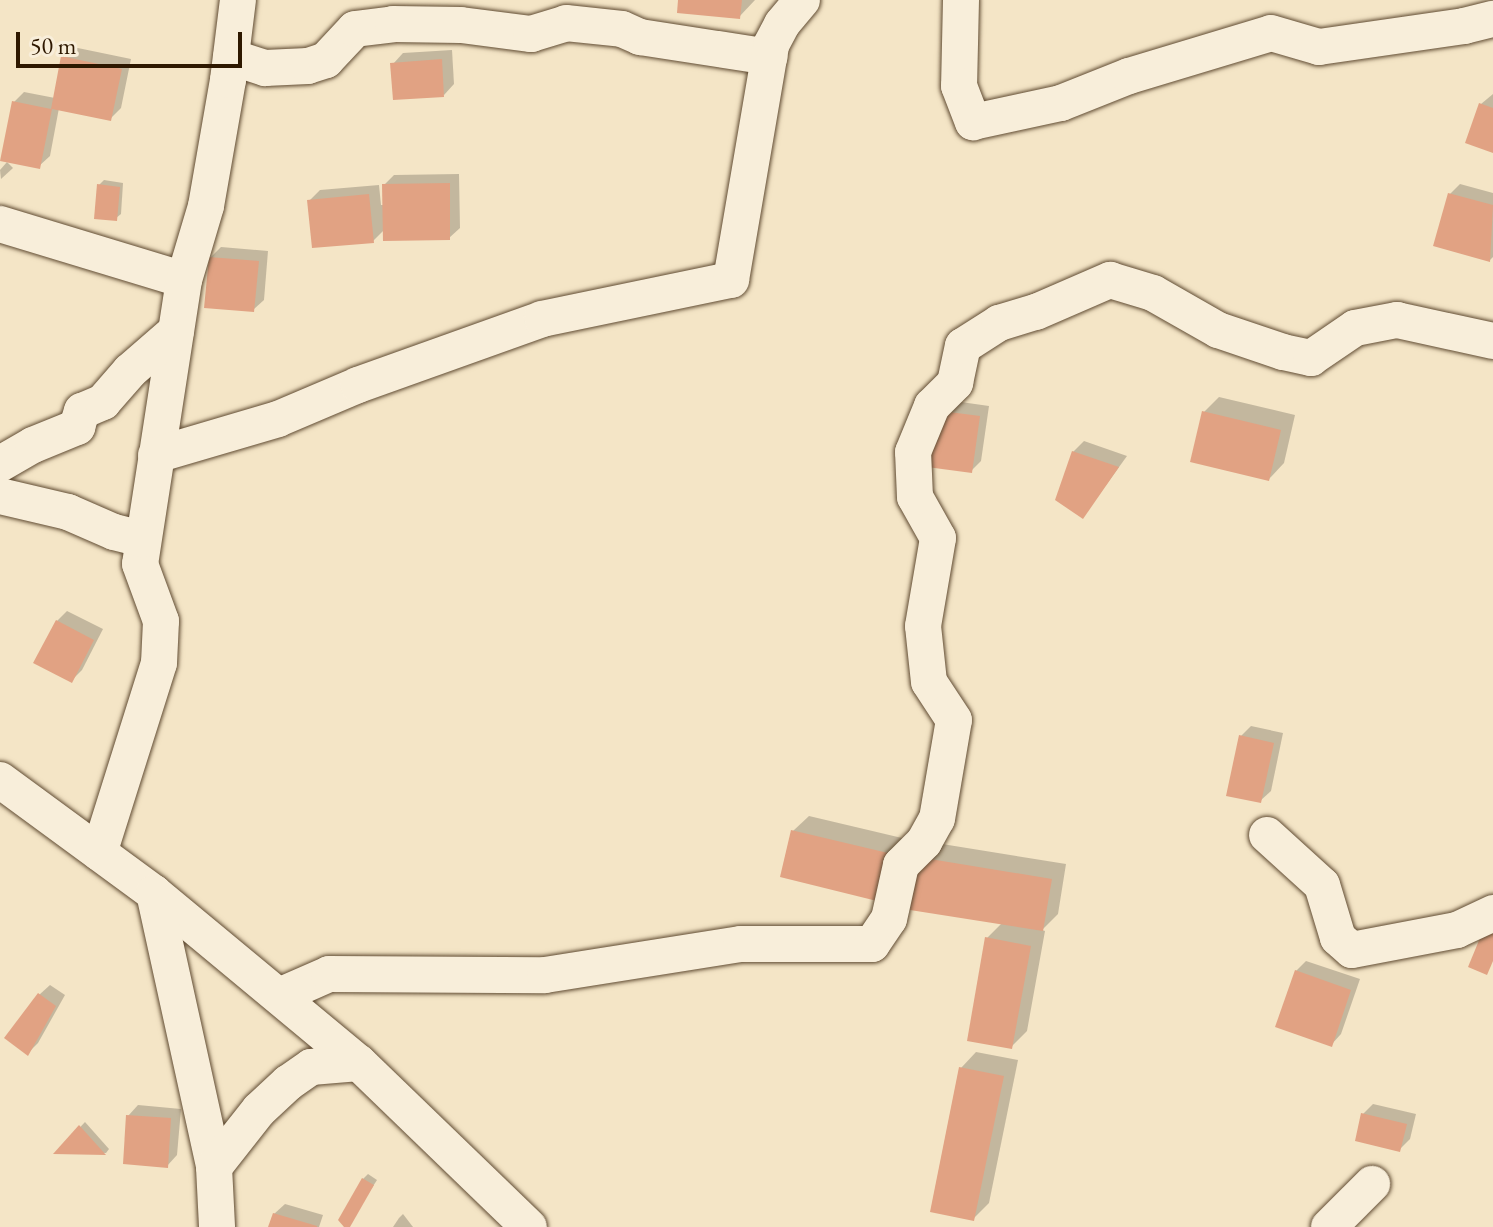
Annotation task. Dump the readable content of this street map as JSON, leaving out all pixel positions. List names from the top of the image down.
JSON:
{
  "scale_bar": "50 m"
}
